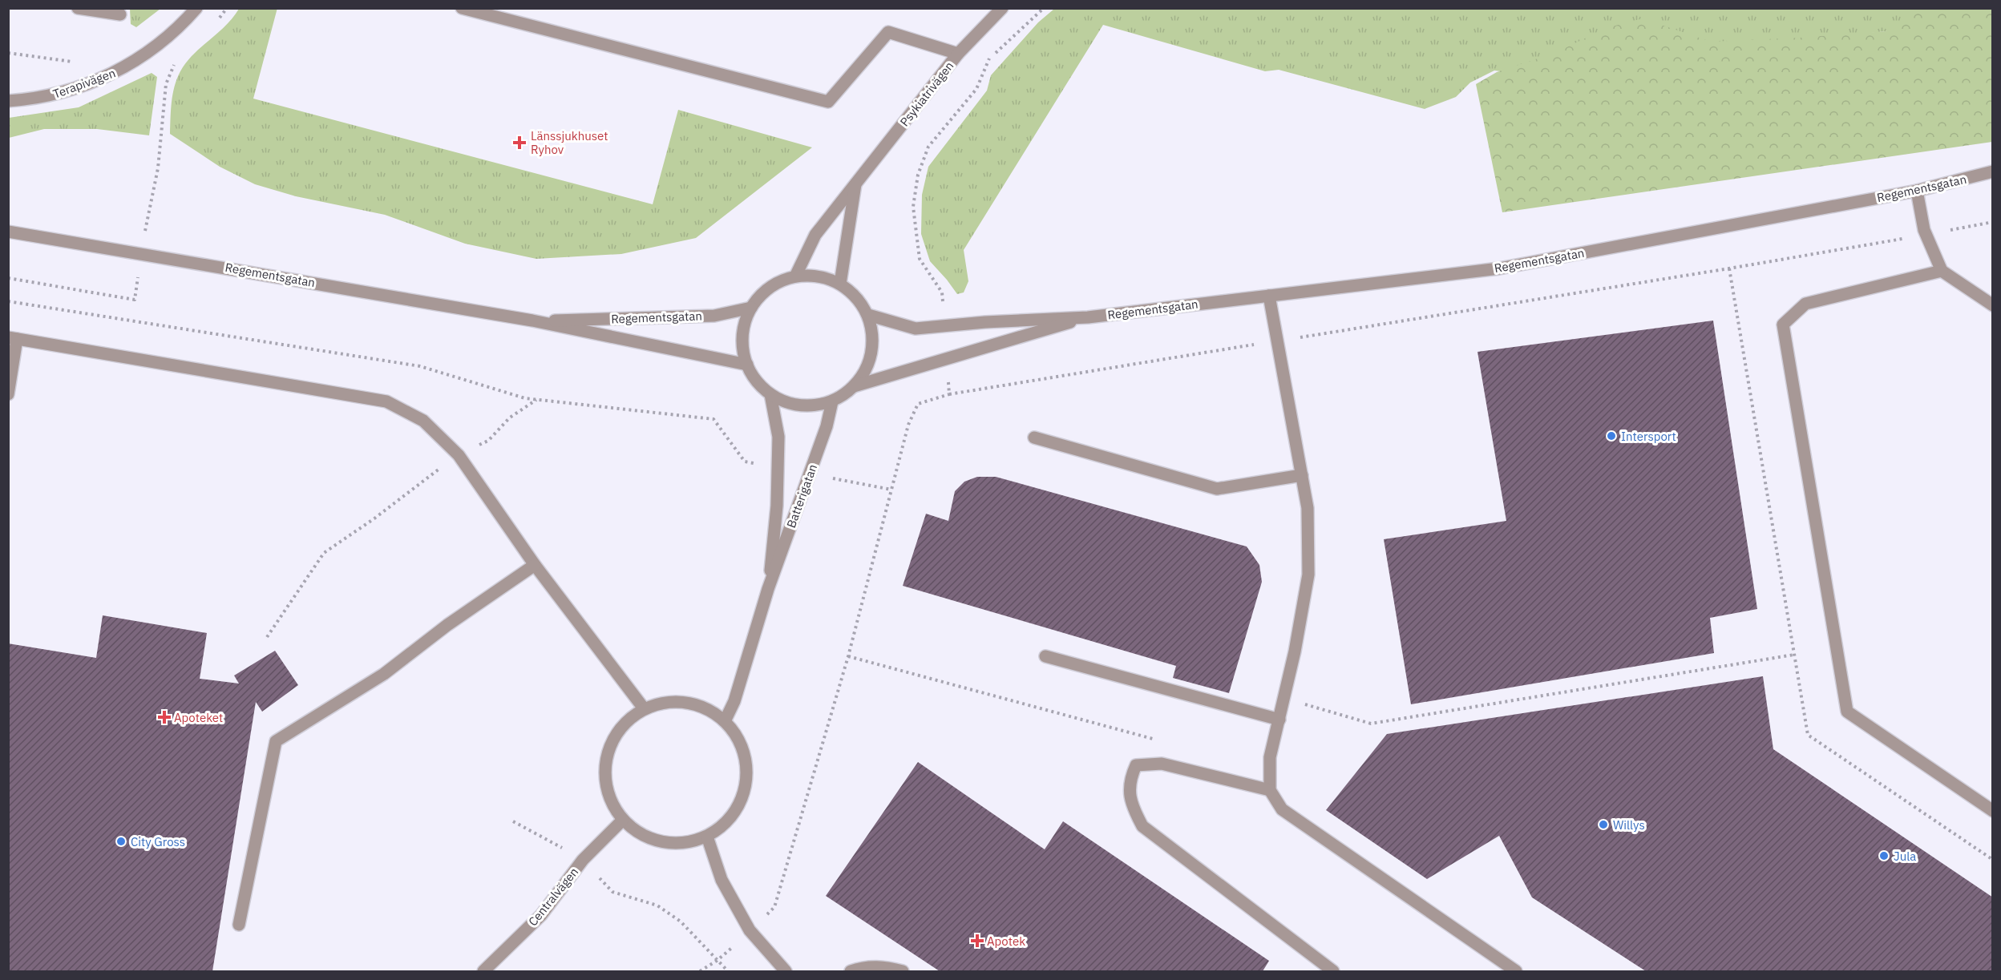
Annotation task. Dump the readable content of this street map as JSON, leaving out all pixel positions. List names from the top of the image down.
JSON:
{
  "streets": {
    "street": [
      "Terapivägen",
      "Psykiatrivägen",
      "Regementsgatan",
      "Batterigatan",
      "Centralvägen"
    ]
  },
  "crossings": [
    ["Psykiatrivägen", "Regementsgatan"],
    ["Psykiatrivägen", "Batterigatan"],
    ["Regementsgatan", "Batterigatan"],
    ["Batterigatan", "Centralvägen"]
  ],
  "places": {
    "health": ["Länssjukhuset Ryhov", "Apoteket", "Apotek"],
    "other": [
      "Intersport",
      "Willys",
      "City Gross",
      "Jula"
    ]
  }
}
